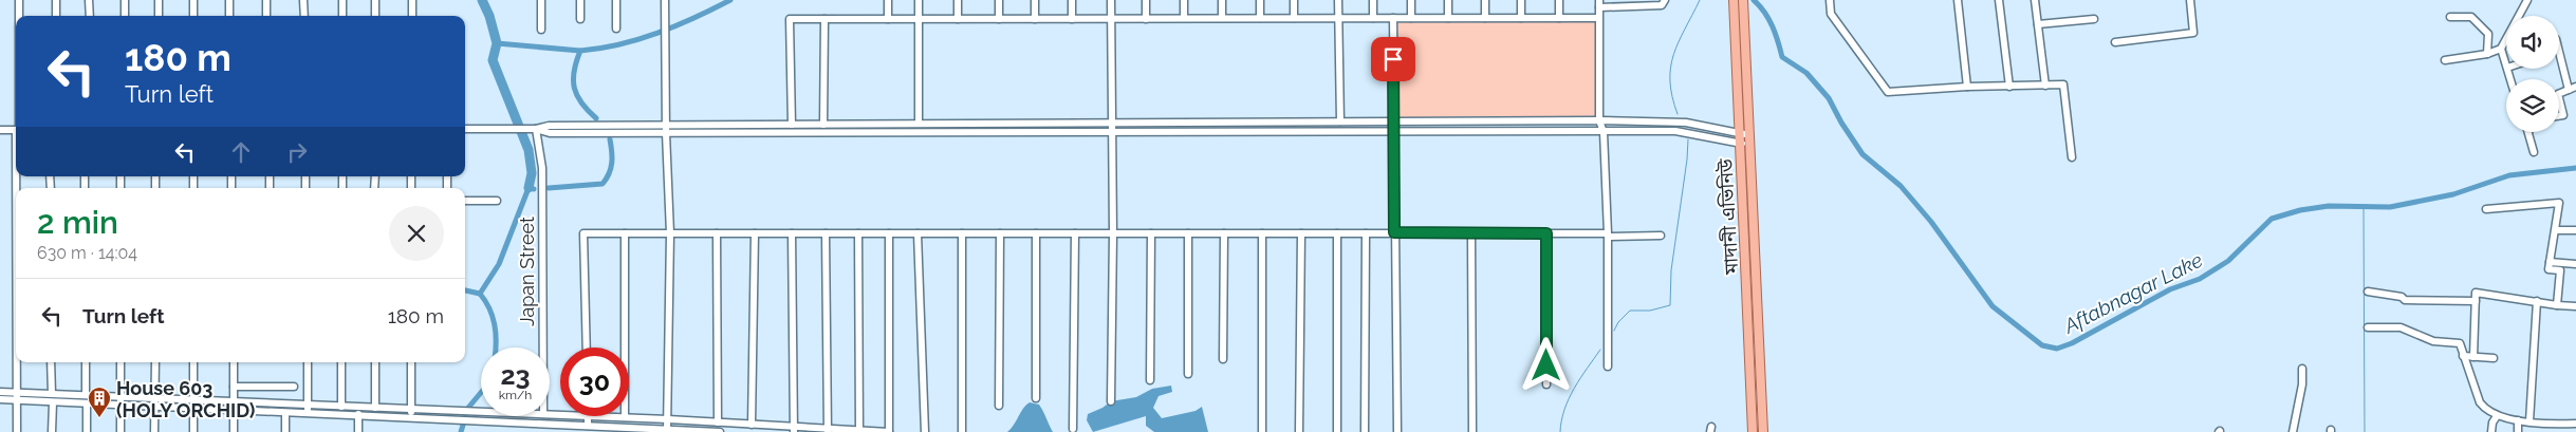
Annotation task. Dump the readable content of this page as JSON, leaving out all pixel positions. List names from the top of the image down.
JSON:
{
  "streets": {
    "main road": ["মাদানী এভিনিউ"],
    "street": ["Japan Street"]
  },
  "water": ["Aftabnagar Lake"],
  "places": {
    "building": ["House 603 (HOLY ORCHID)"]
  },
  "page": {
    "turn": ["180 m", "Turn left"],
    "heading": ["2 min", "630 m · 14:04"],
    "list": [
      {
        "name": "Turn left",
        "value": "180 m"
      }
    ],
    "speed": "23 km/h",
    "limit": "30"
  }
}
